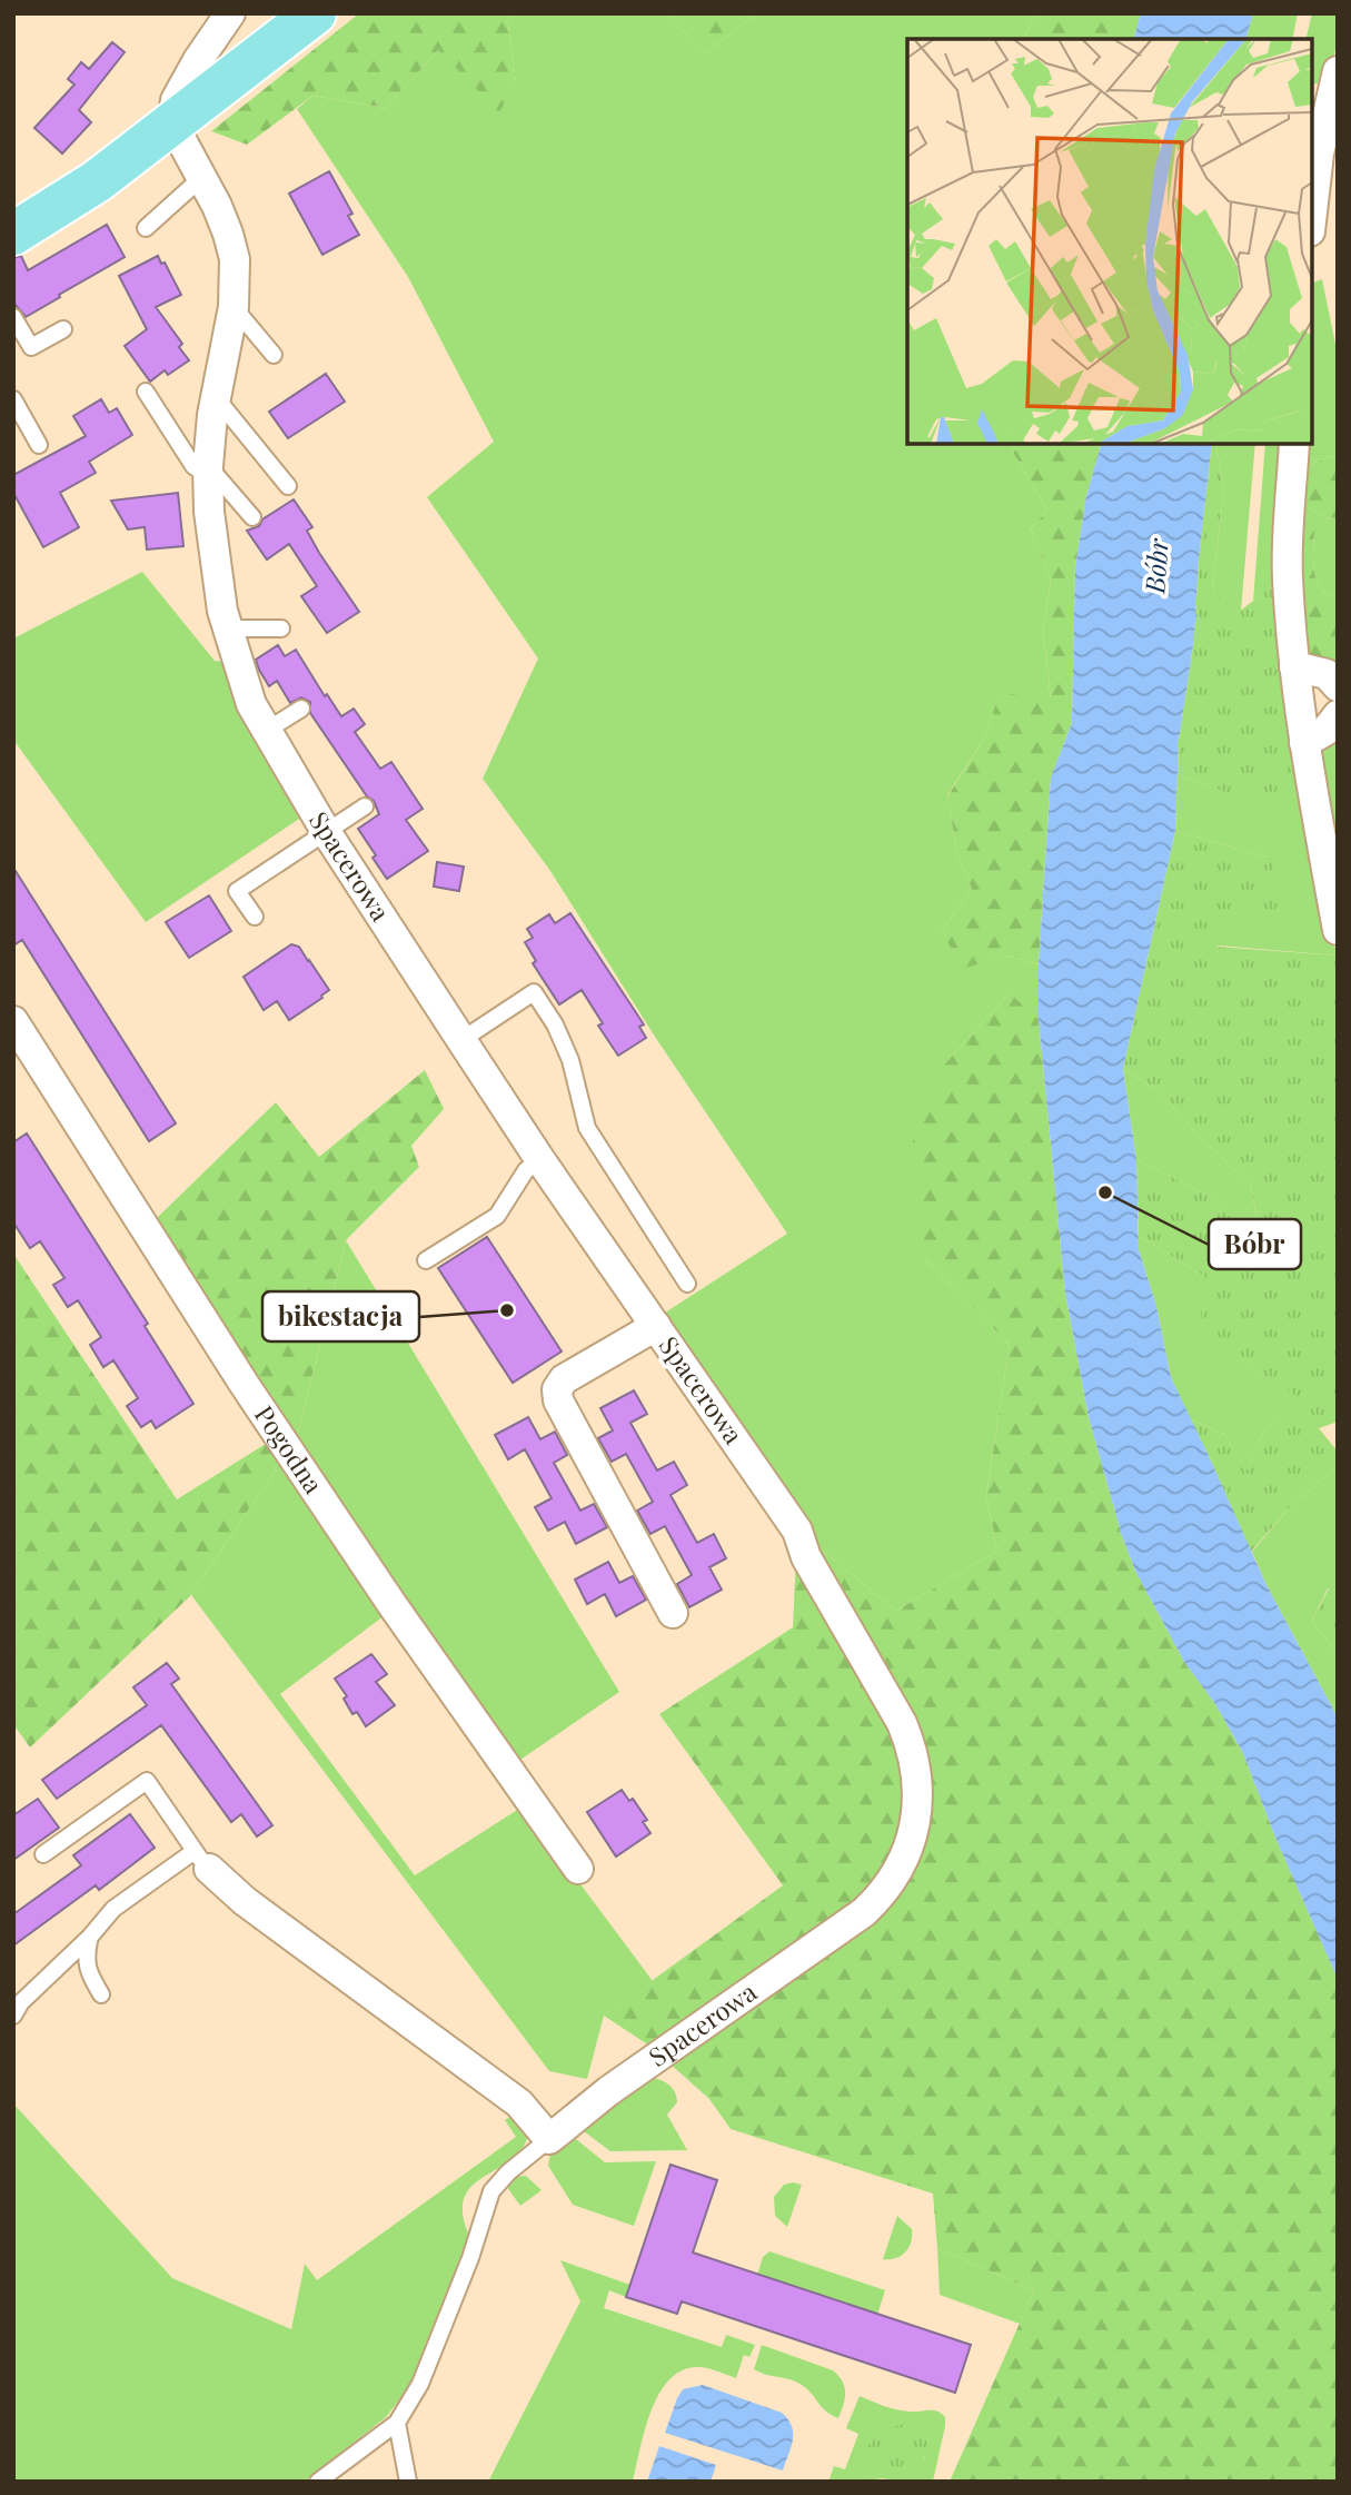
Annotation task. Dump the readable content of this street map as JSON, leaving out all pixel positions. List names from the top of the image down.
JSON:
{
  "streets": {
    "street": ["Spacerowa", "Pogodna"]
  },
  "water": ["Bóbr"],
  "places": ["Bóbr", "bikestacja"]
}
